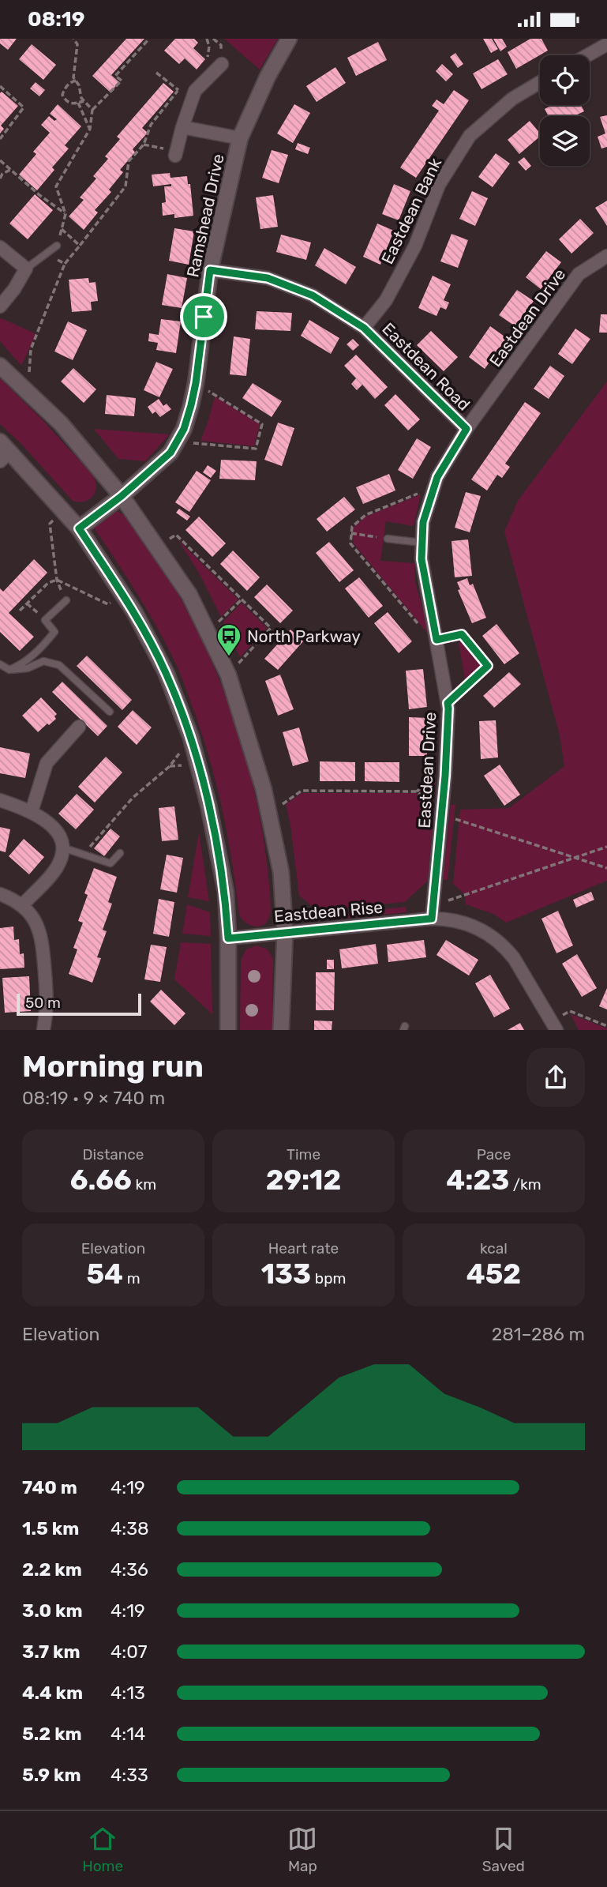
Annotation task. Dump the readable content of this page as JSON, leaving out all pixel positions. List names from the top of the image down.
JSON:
{
  "streets": {
    "street": [
      "Eastdean Bank",
      "Ramshead Drive",
      "Eastdean Drive",
      "Eastdean Road",
      "Eastdean Rise"
    ]
  },
  "crossings": [
    ["Eastdean Bank", "Eastdean Road"],
    ["Ramshead Drive", "Eastdean Road"],
    ["Eastdean Drive", "Eastdean Road"],
    ["Eastdean Drive", "Eastdean Rise"]
  ],
  "places": {
    "bus stop": ["North Parkway"]
  },
  "scale_bar": "50 m",
  "page": {
    "status": "08:19",
    "scale": "50 m",
    "heading": ["Morning run", "08:19 · 9 × 740 m"],
    "stats": [
      ["Distance", "6.66 km"],
      ["Time", "29:12"],
      ["Pace", "4:23 /km"],
      ["Elevation", "54 m"],
      ["Heart rate", "133 bpm"],
      ["kcal", "452"]
    ],
    "chart": ["Elevation", "281–286 m"],
    "list": [
      {
        "name": "740 m",
        "note": "4:19"
      },
      {
        "name": "1.5 km",
        "note": "4:38"
      },
      {
        "name": "2.2 km",
        "note": "4:36"
      },
      {
        "name": "3.0 km",
        "note": "4:19"
      },
      {
        "name": "3.7 km",
        "note": "4:07"
      },
      {
        "name": "4.4 km",
        "note": "4:13"
      },
      {
        "name": "5.2 km",
        "note": "4:14"
      },
      {
        "name": "5.9 km",
        "note": "4:33"
      }
    ],
    "tabs": ["Home", "Map", "Saved"]
  }
}
